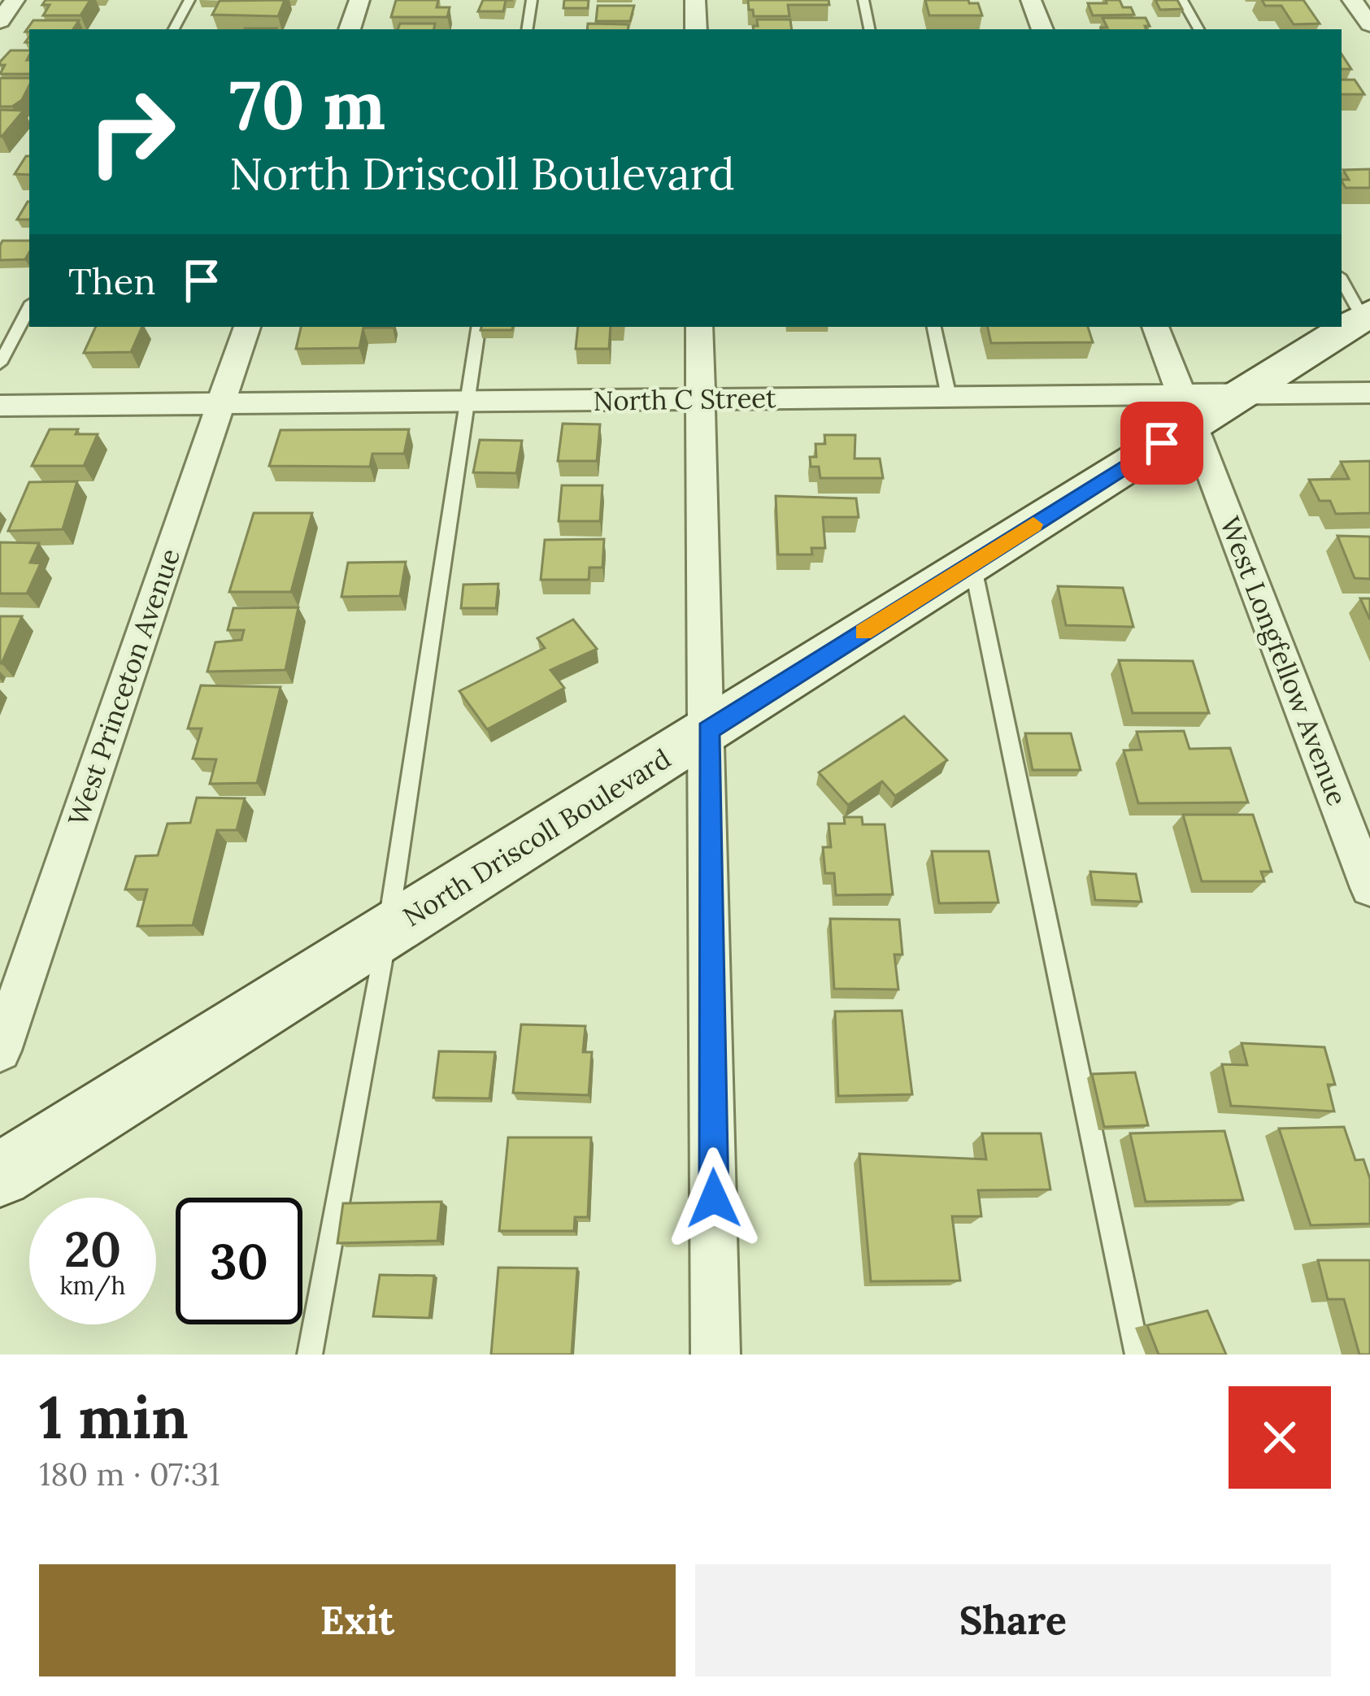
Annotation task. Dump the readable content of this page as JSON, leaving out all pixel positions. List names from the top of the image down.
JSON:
{
  "streets": {
    "main road": ["North Driscoll Boulevard"],
    "street": ["North C Street", "West Longfellow Avenue", "West Princeton Avenue"]
  },
  "crossings": [
    ["North C Street", "West Longfellow Avenue"],
    ["North C Street", "West Princeton Avenue"],
    ["North C Street", "North Driscoll Boulevard"],
    ["West Longfellow Avenue", "North Driscoll Boulevard"]
  ],
  "page": {
    "turn": ["70 m", "North Driscoll Boulevard"],
    "then": "Then",
    "speed": "20 km/h",
    "limit": "30",
    "heading": ["1 min", "180 m · 07:31"],
    "buttons": ["Exit", "Share"]
  }
}
